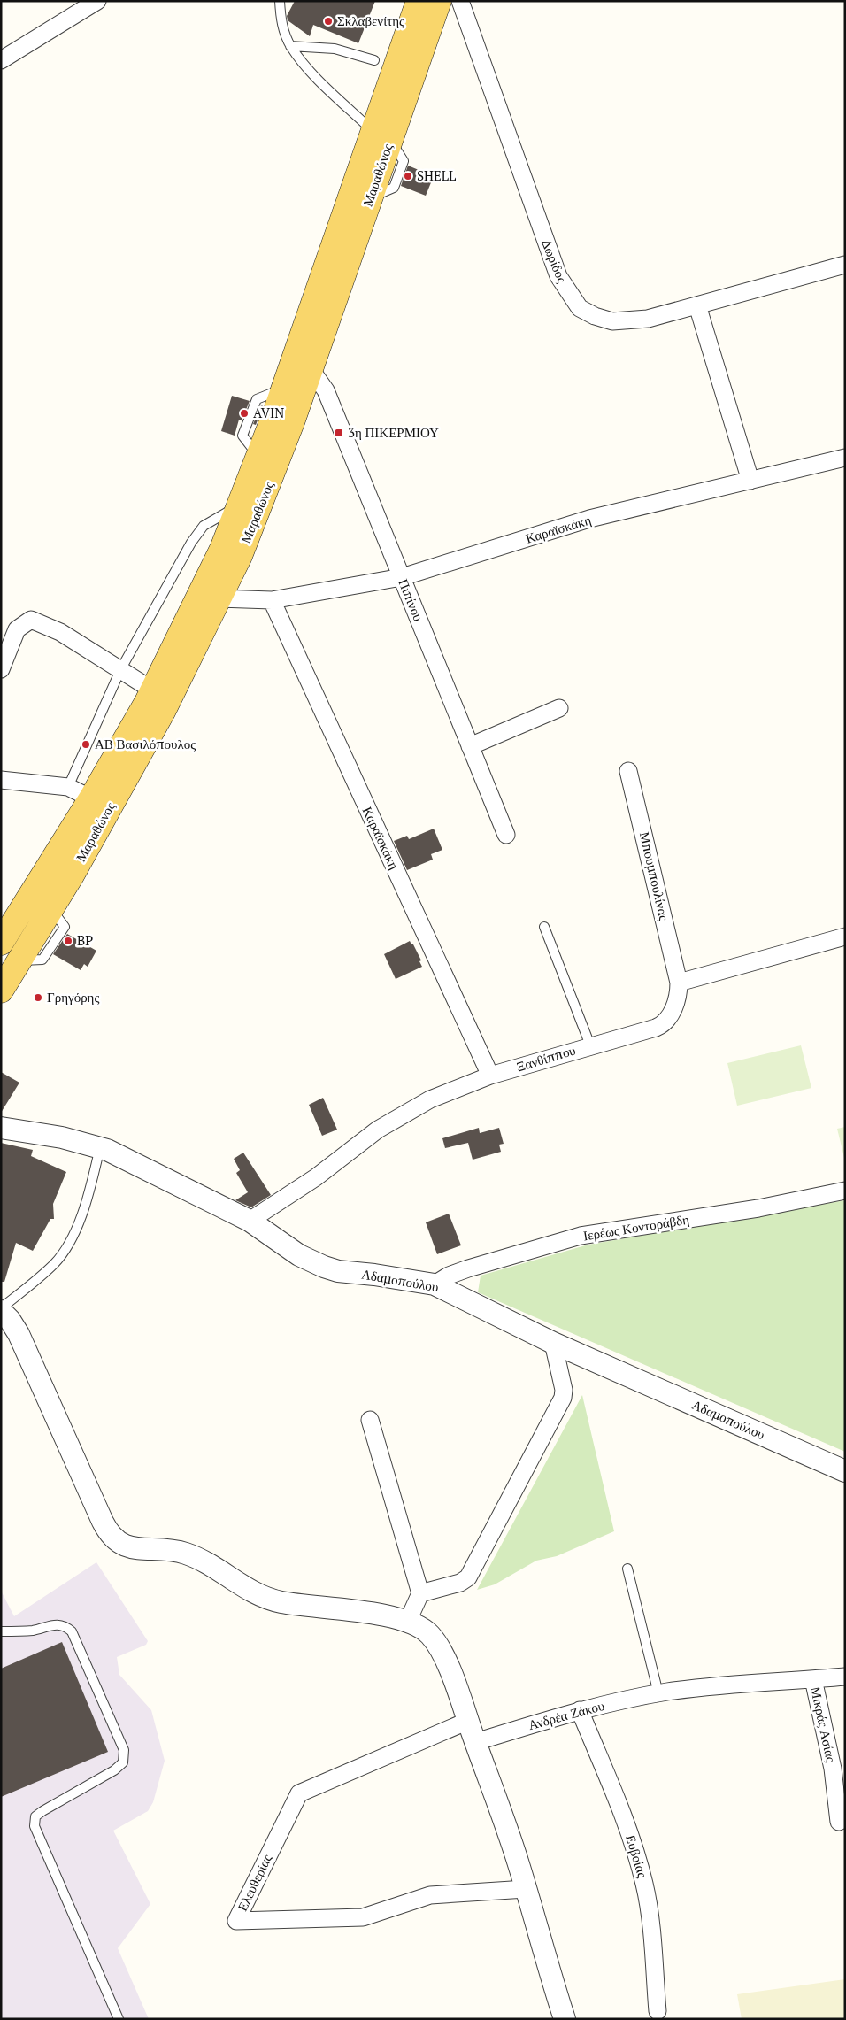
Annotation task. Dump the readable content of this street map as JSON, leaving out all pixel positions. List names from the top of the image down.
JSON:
{
  "streets": {
    "main road": ["Μαραθώνος"],
    "street": [
      "Δωρίδος",
      "Καραϊσκάκη",
      "Πιπίνου",
      "Μπουμπουλίνας",
      "Ξανθίππου",
      "Ιερέως Κοντοράβδη",
      "Αδαμοπούλου",
      "Ανδρέα Ζάκου",
      "Μικράς Ασίας",
      "Ευβοίας",
      "Ελευθερίας"
    ]
  },
  "crossings": [
    ["Μαραθώνος", "Καραϊσκάκη"],
    ["Μαραθώνος", "Πιπίνου"],
    ["Καραϊσκάκη", "Πιπίνου"],
    ["Καραϊσκάκη", "Ξανθίππου"],
    ["Μπουμπουλίνας", "Ξανθίππου"],
    ["Ξανθίππου", "Αδαμοπούλου"],
    ["Ιερέως Κοντοράβδη", "Αδαμοπούλου"],
    ["Ανδρέα Ζάκου", "Μικράς Ασίας"],
    ["Ανδρέα Ζάκου", "Ευβοίας"]
  ],
  "places": {
    "other": [
      "Σκλαβενίτης",
      "SHELL",
      "AVIN",
      "ΑΒ Βασιλόπουλος",
      "BP",
      "Γρηγόρης"
    ],
    "transit": ["3η ΠΙΚΕΡΜΙΟΥ"]
  }
}
